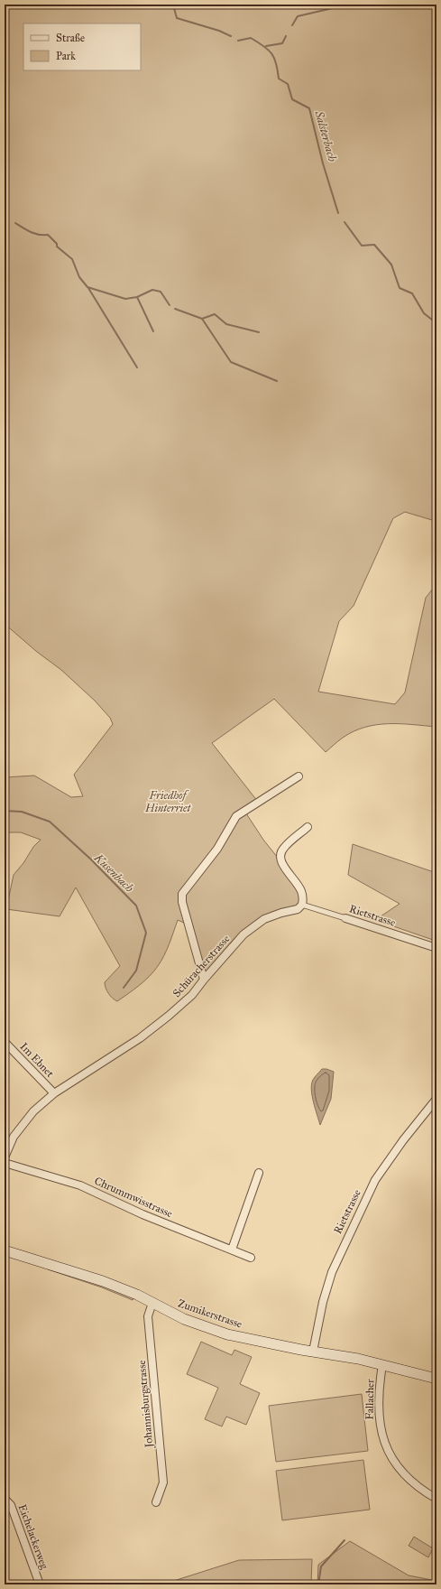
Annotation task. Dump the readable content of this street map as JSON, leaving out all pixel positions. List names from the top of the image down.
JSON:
{
  "streets": {
    "main road": ["Zumikerstrasse"],
    "street": [
      "Rietstrasse",
      "Schüracherstrasse",
      "Im Ebnet",
      "Chrummwisstrasse",
      "Fallacher",
      "Johannisburgstrasse",
      "Eichelackerweg"
    ]
  },
  "crossings": [
    ["Rietstrasse", "Schüracherstrasse"],
    ["Rietstrasse", "Zumikerstrasse"],
    ["Schüracherstrasse", "Im Ebnet"],
    ["Zumikerstrasse", "Fallacher"],
    ["Zumikerstrasse", "Johannisburgstrasse"]
  ],
  "water": ["Salsterbach", "Kusenbach"],
  "parks": ["Friedhof Hinterriet"],
  "legend": ["Straße", "Park"]
}
